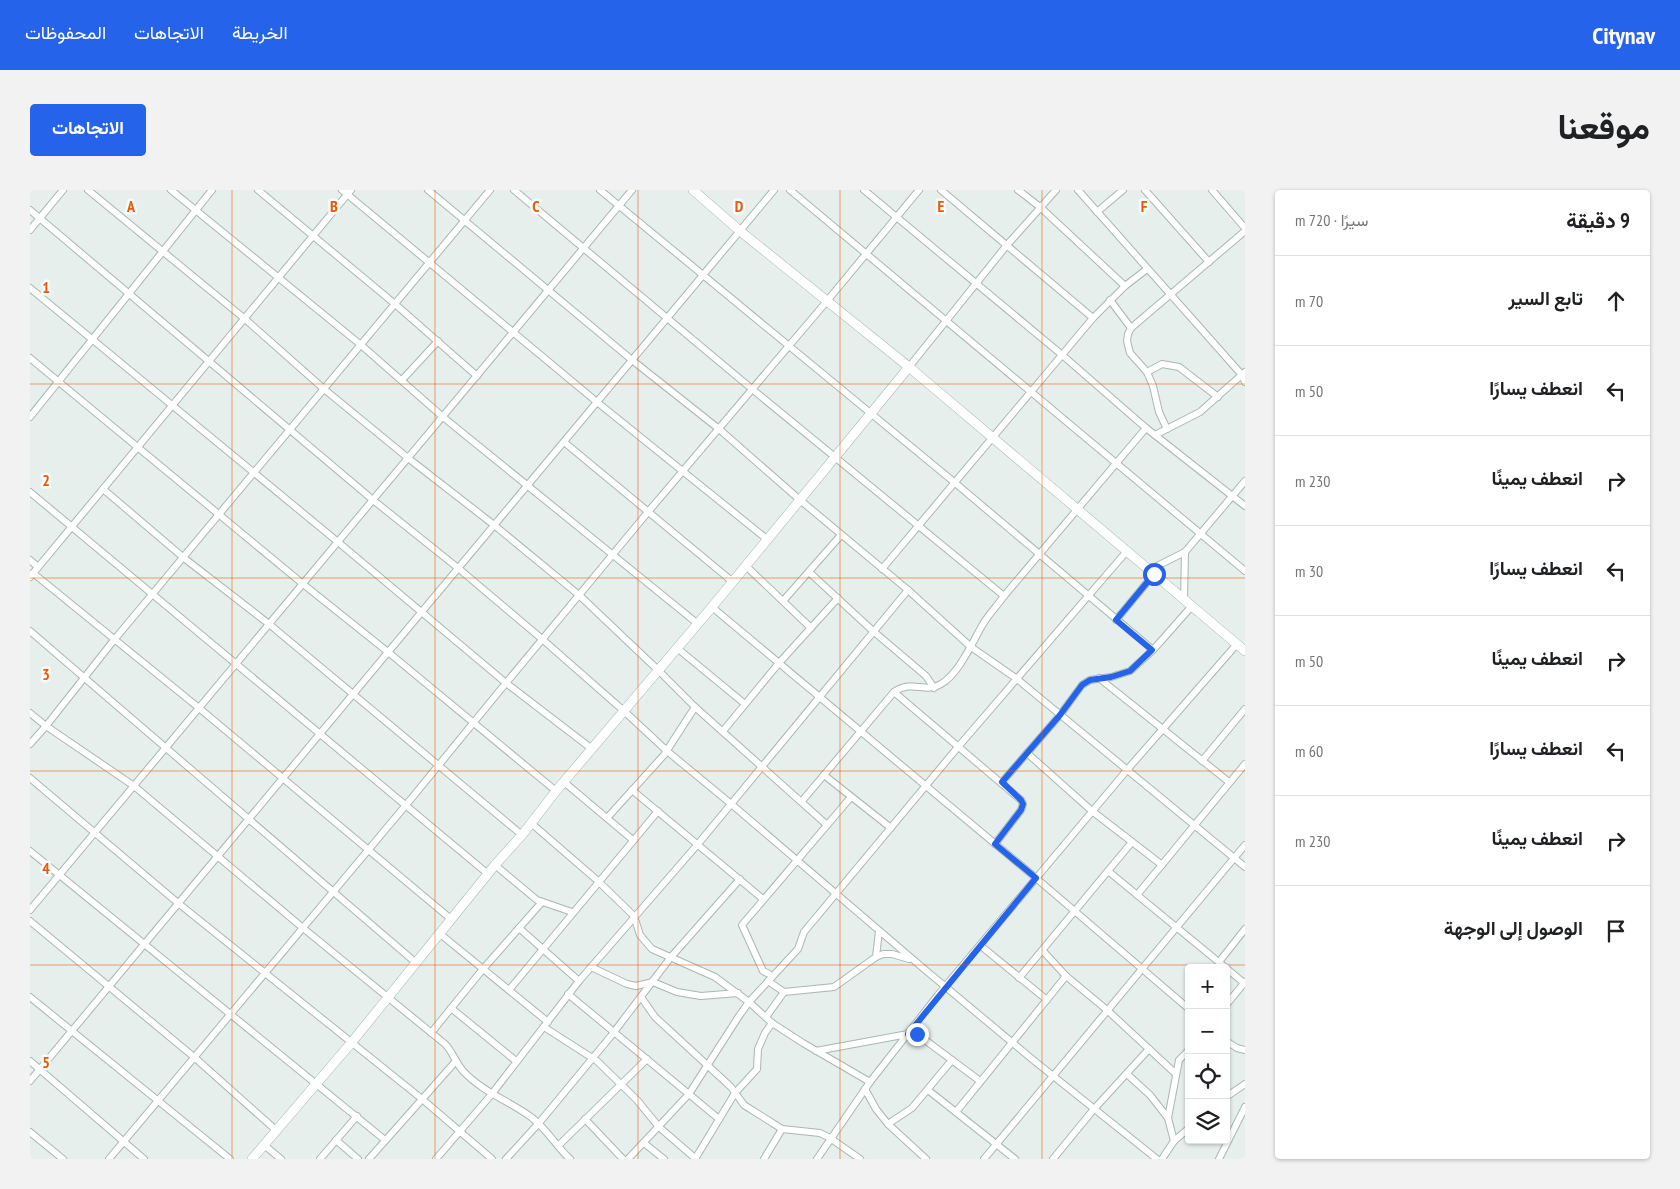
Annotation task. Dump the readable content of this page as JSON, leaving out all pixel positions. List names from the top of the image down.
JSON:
{
  "page": {
    "header": "Citynav",
    "nav": ["الخريطة", "الاتجاهات", "المحفوظات"],
    "title": "موقعنا",
    "buttons": "الاتجاهات",
    "heading": ["9 دقيقة", "سيرًا · 720 m"],
    "list": [
      ["تابع السير", "70 m"],
      ["انعطف يسارًا", "50 m"],
      ["انعطف يمينًا", "230 m"],
      ["انعطف يسارًا", "30 m"],
      ["انعطف يمينًا", "50 m"],
      ["انعطف يسارًا", "60 m"],
      ["انعطف يمينًا", "230 m"],
      "الوصول إلى الوجهة"
    ],
    "map_buttons": ["+", "−"]
  },
  "grid": {
    "columns": [
      "A",
      "B",
      "C",
      "D",
      "E",
      "F"
    ],
    "rows": [
      "1",
      "2",
      "3",
      "4",
      "5"
    ]
  }
}
